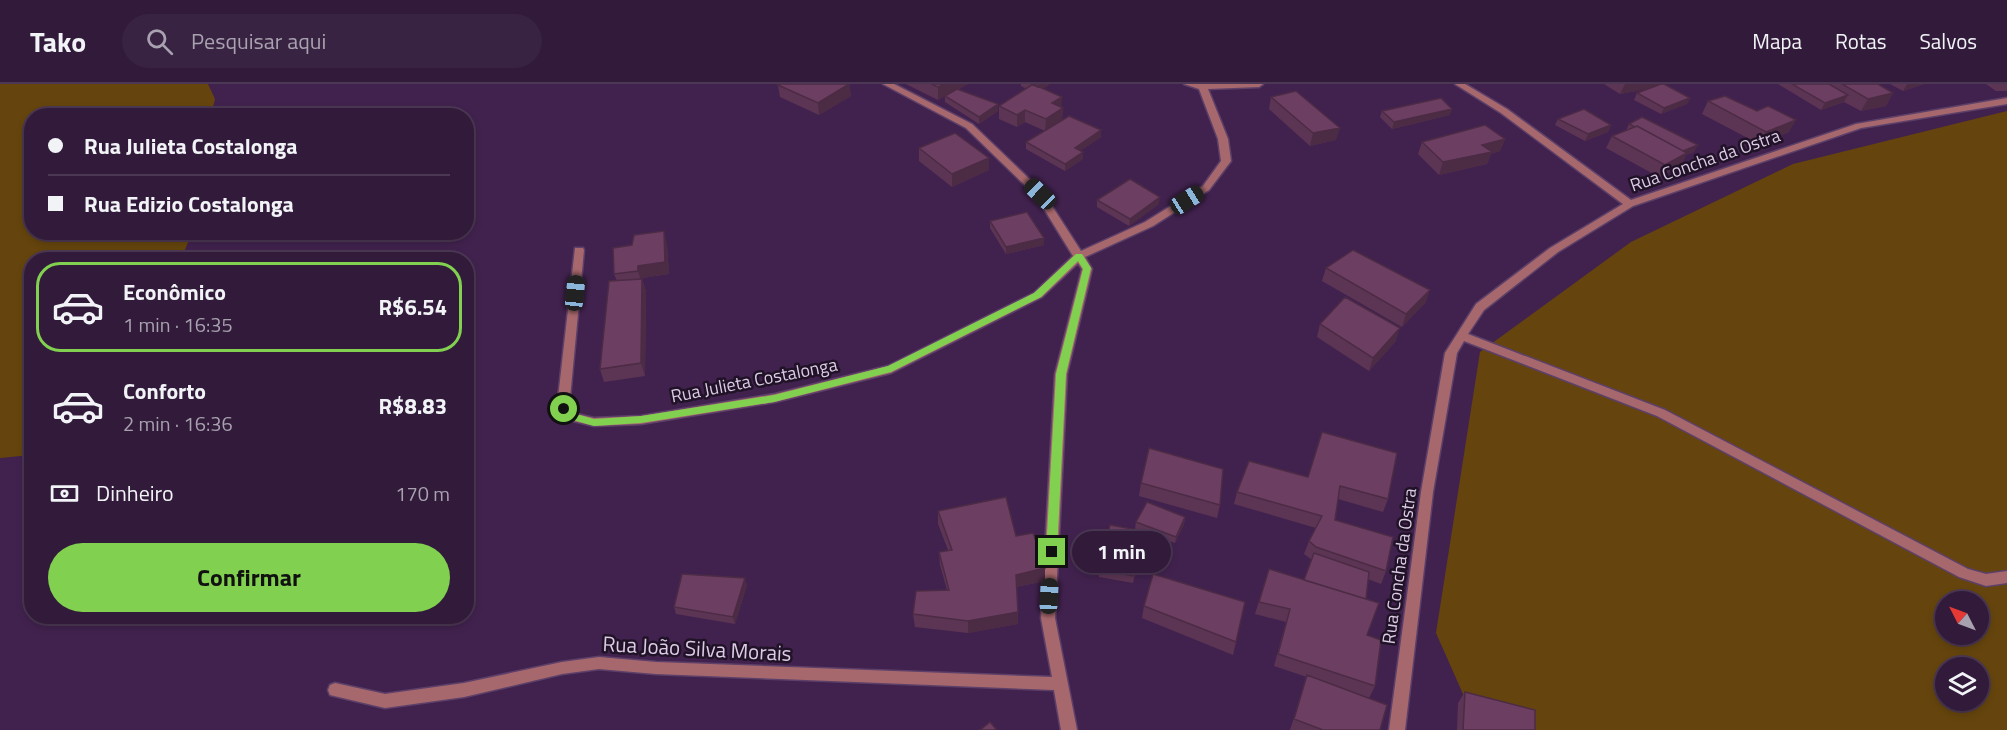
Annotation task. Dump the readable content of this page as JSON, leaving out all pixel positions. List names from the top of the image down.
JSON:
{
  "streets": {
    "street": ["Rua Concha da Ostra", "Rua Julieta Costalonga", "Rua João Silva Morais"]
  },
  "north": "top left",
  "page": {
    "header": "Tako",
    "search": "Pesquisar aqui",
    "nav": ["Mapa", "Rotas", "Salvos"],
    "banner": ["Rua Julieta Costalonga", "Rua Edizio Costalonga"],
    "list": [
      {
        "name": "Econômico",
        "note": "1 min · 16:35",
        "value": "R$6.54"
      },
      {
        "name": "Conforto",
        "note": "2 min · 16:36",
        "value": "R$8.83"
      }
    ],
    "pay": ["Dinheiro", "170 m"],
    "bubble": "1 min",
    "buttons": "Confirmar"
  }
}
